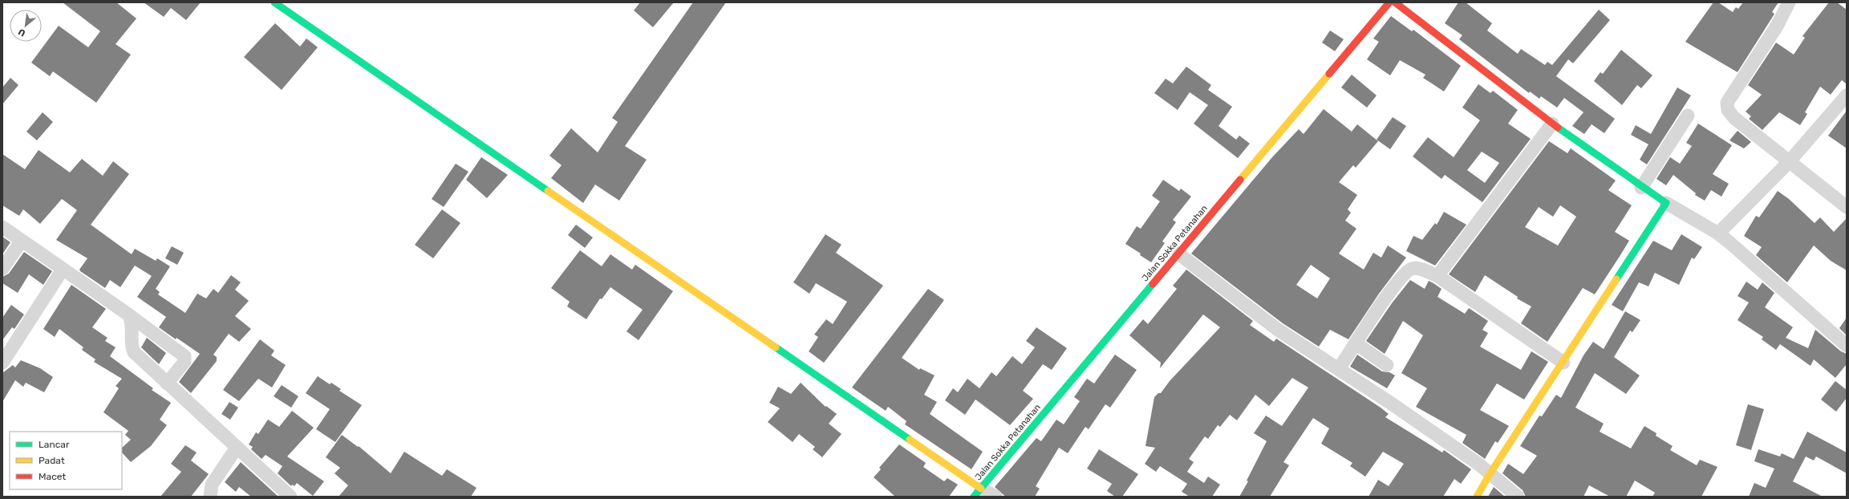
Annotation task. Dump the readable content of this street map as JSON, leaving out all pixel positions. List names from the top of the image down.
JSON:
{
  "streets": {
    "street": ["Jalan Sokka Petanahan"]
  },
  "legend": ["Lancar", "Padat", "Macet"],
  "north": "bottom left"
}
